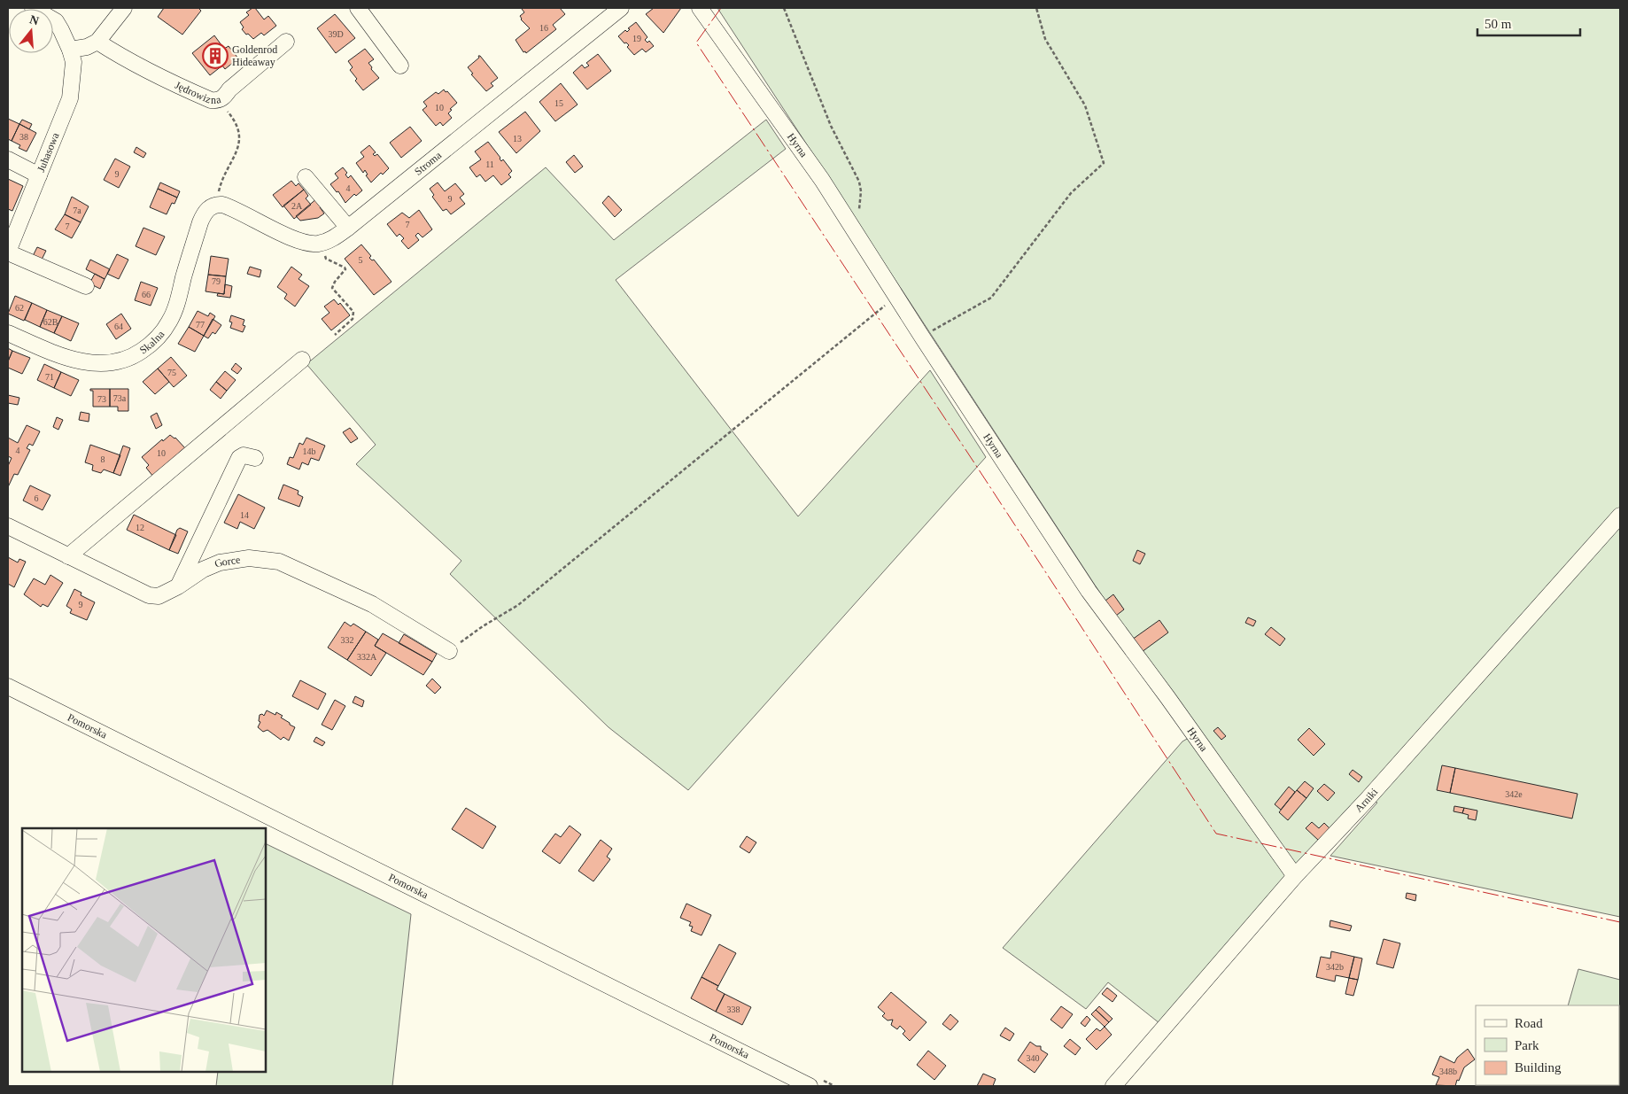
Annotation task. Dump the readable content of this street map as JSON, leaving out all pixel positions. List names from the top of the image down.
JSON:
{
  "streets": {
    "street": [
      "Jędrowizna",
      "Hyrna",
      "Juhasowa",
      "Stroma",
      "Skalna",
      "Gorce",
      "Pomorska",
      "Arniki"
    ]
  },
  "crossings": [
    ["Hyrna", "Arniki"],
    ["Stroma", "Skalna"]
  ],
  "places": {
    "building": ["Goldenrod Hideaway"]
  },
  "house_numbers": [
    "16",
    "39D",
    "19",
    "15",
    "10",
    "38",
    "13",
    "11",
    "9",
    "4",
    "9",
    "2A",
    "7a",
    "7",
    "7",
    "5",
    "79",
    "66",
    "62",
    "62B",
    "77",
    "64",
    "75",
    "71",
    "73a",
    "73",
    "4",
    "14b",
    "10",
    "8",
    "6",
    "14",
    "12",
    "9",
    "332",
    "332A",
    "342e",
    "342b",
    "338",
    "340",
    "348b"
  ],
  "legend": ["Road", "Park", "Building"],
  "scale_bar": "50 m",
  "north": "top"
}
